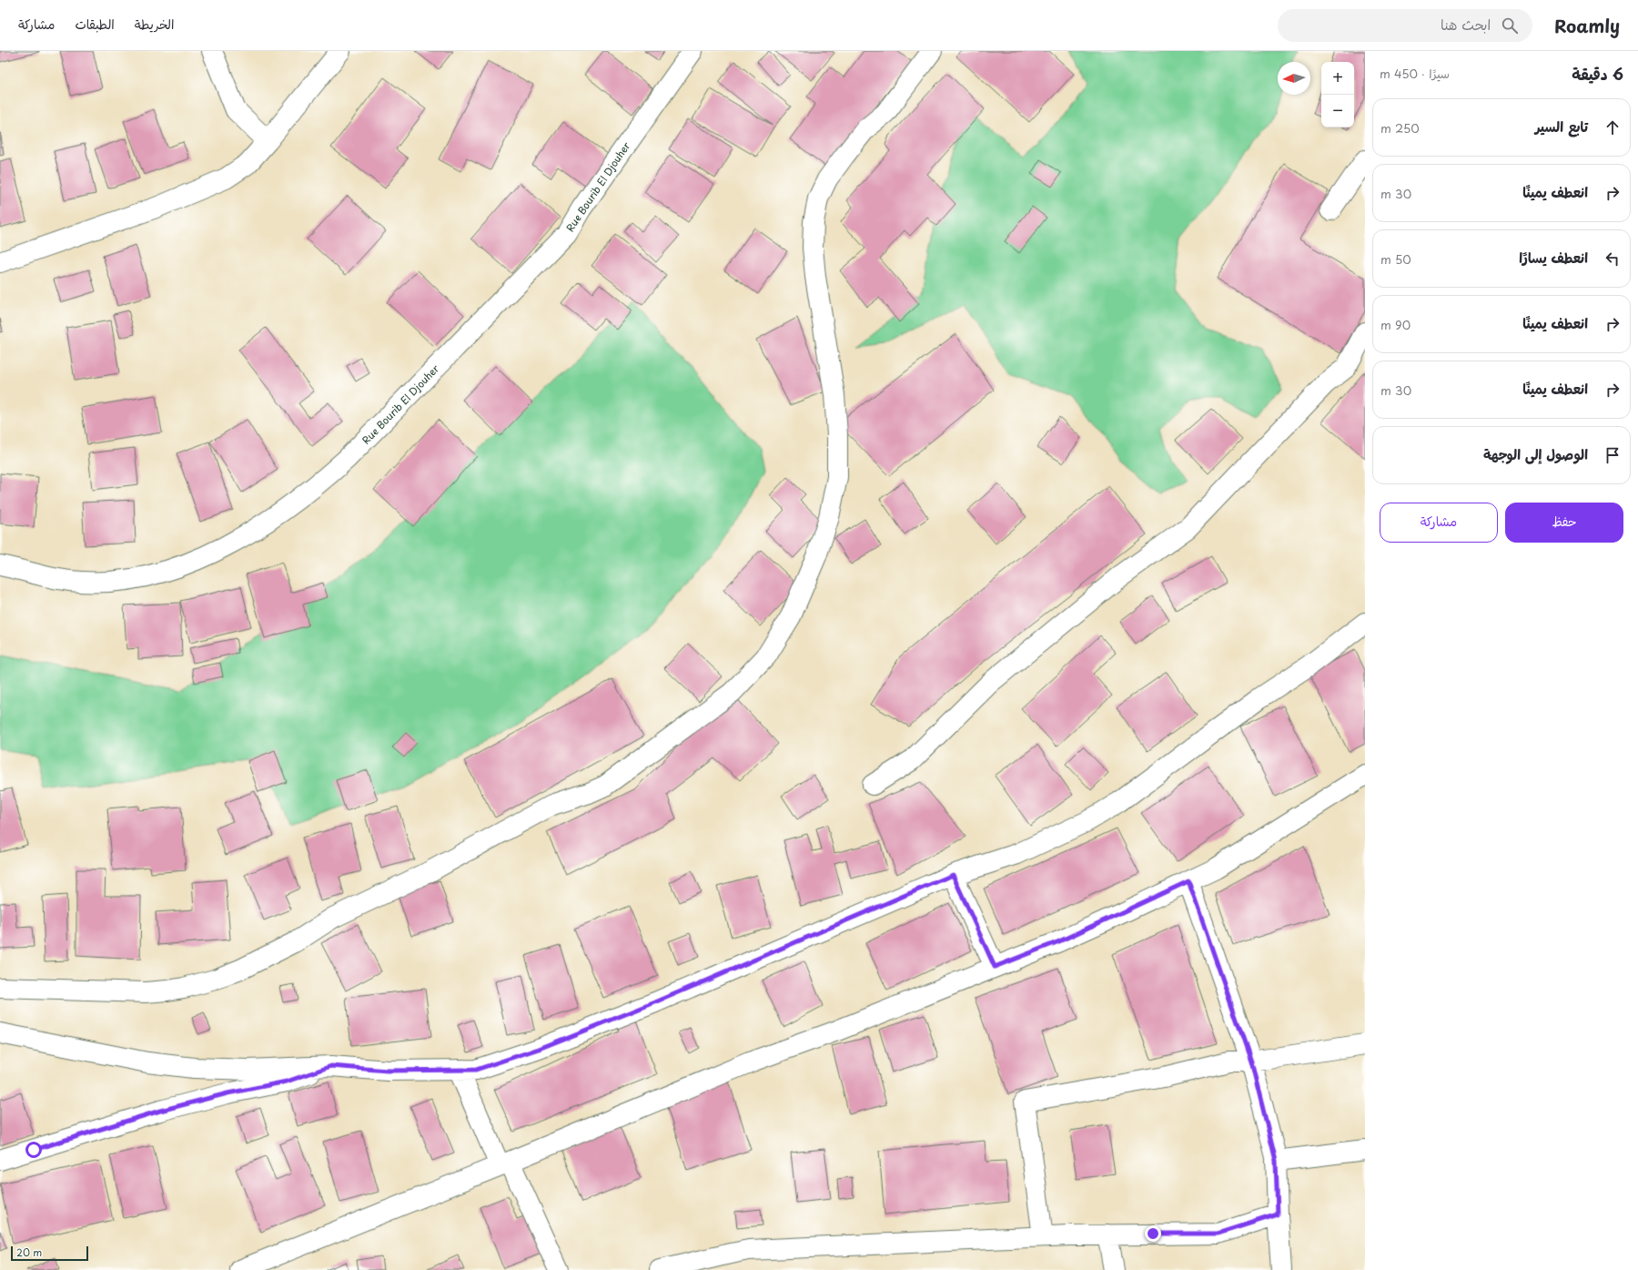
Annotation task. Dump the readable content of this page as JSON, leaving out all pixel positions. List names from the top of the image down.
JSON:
{
  "streets": {
    "street": ["Rue Bourib El Djouher"]
  },
  "scale_bar": "20 m",
  "north": "left",
  "page": {
    "header": "Roamly",
    "search": "ابحث هنا",
    "nav": ["الخريطة", "الطبقات", "مشاركة"],
    "heading": ["6 دقيقة", "سيرًا · 450 m"],
    "map_buttons": ["+", "−"],
    "list": [
      ["تابع السير", "250 m"],
      ["انعطف يمينًا", "30 m"],
      ["انعطف يسارًا", "50 m"],
      ["انعطف يمينًا", "90 m"],
      ["انعطف يمينًا", "30 m"],
      "الوصول إلى الوجهة"
    ],
    "buttons": ["حفظ", "مشاركة"],
    "scale": "20 m"
  }
}
